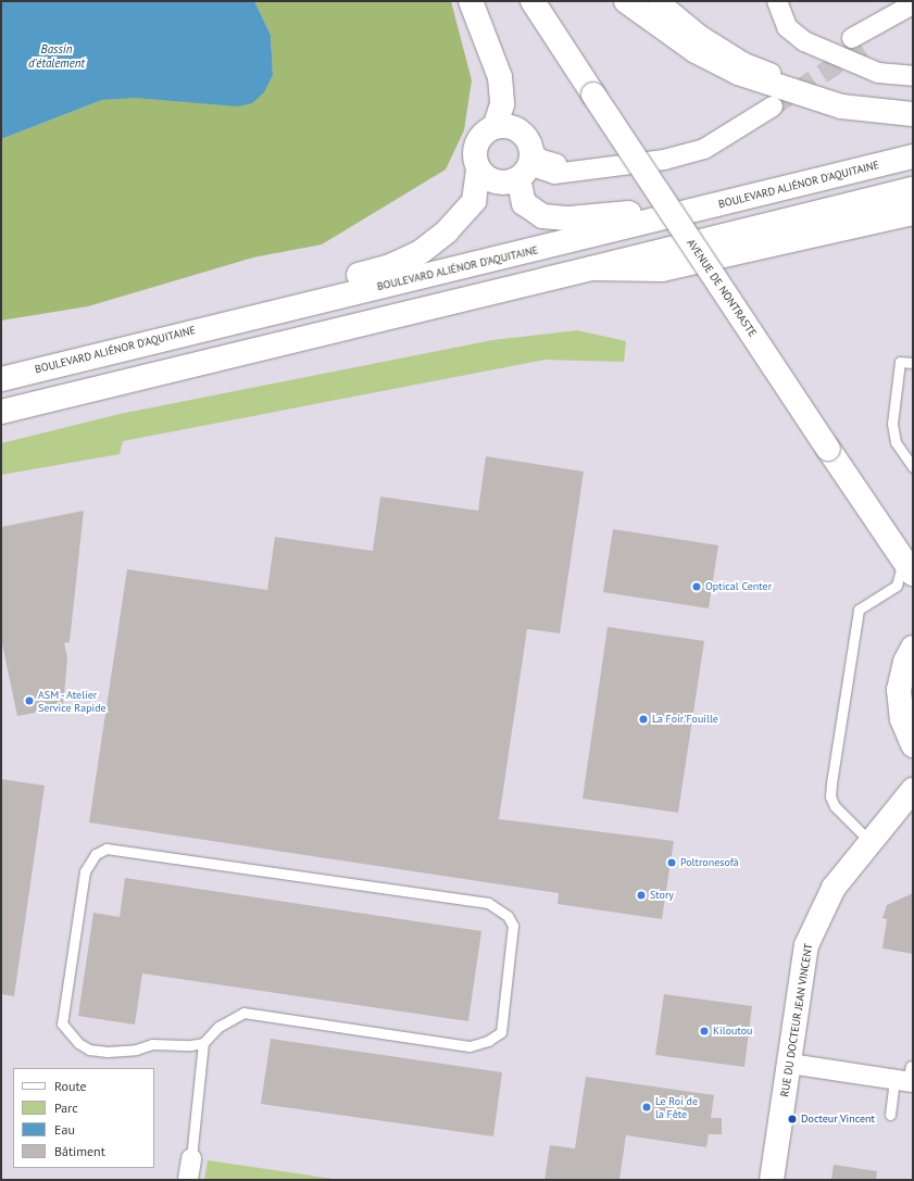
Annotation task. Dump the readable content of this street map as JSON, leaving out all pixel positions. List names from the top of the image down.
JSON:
{
  "streets": {
    "main road": ["BOULEVARD ALIÉNOR D'AQUITAINE", "AVENUE DE NONTRASTE", "RUE DU DOCTEUR JEAN VINCENT"]
  },
  "water": ["Bassin d'étalement"],
  "places": [
    "Optical Center",
    "ASM - Atelier Service Rapide",
    "La Foir'Fouille",
    "Poltronesofà",
    "Story",
    "Kiloutou",
    "Le Roi de la Fête",
    "Docteur Vincent"
  ],
  "legend": [
    "Route",
    "Parc",
    "Eau",
    "Bâtiment"
  ]
}
